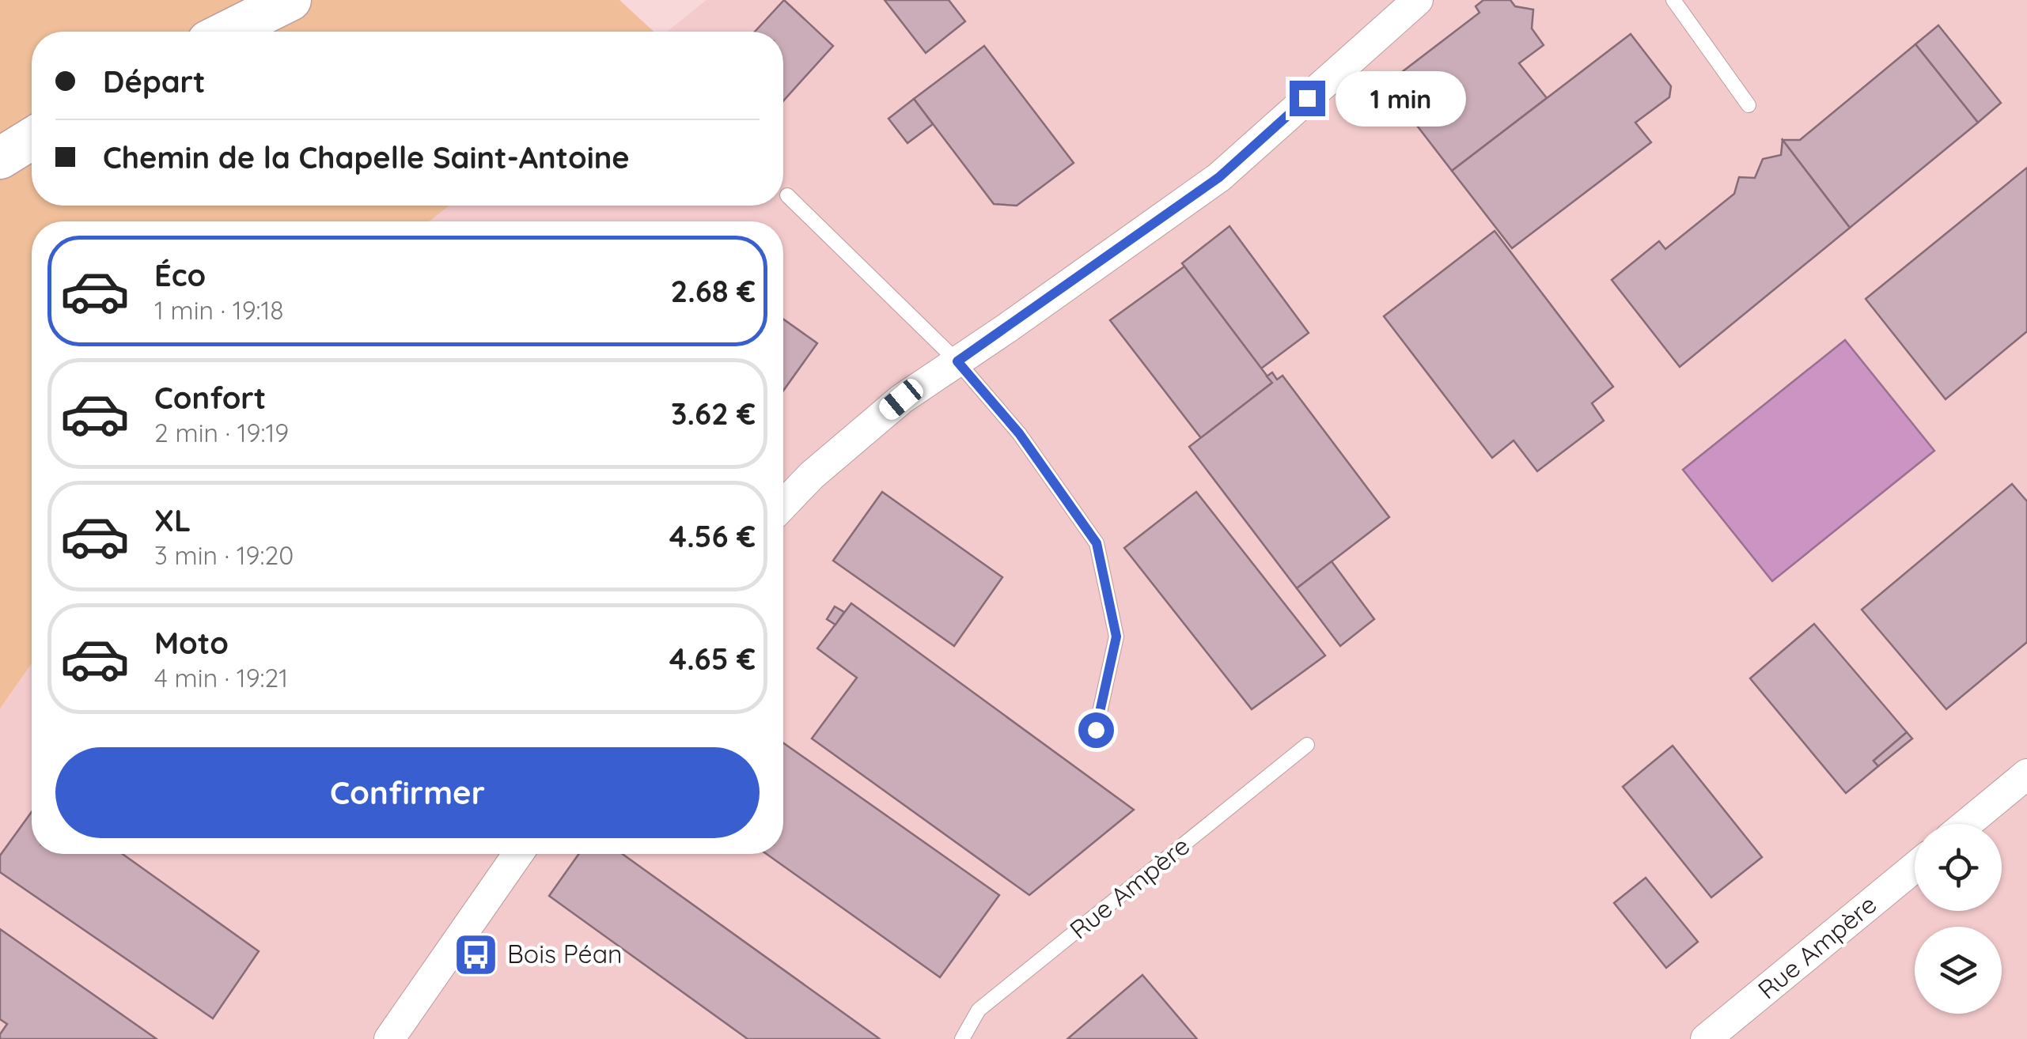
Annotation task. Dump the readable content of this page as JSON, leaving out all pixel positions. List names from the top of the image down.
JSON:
{
  "streets": {
    "street": ["Rue Ampère"]
  },
  "places": {
    "bus stop": ["Bois Péan"]
  },
  "page": {
    "banner": ["Départ", "Chemin de la Chapelle Saint-Antoine"],
    "bubble": "1 min",
    "list": [
      {
        "name": "Éco",
        "note": "1 min · 19:18",
        "value": "2.68 €"
      },
      {
        "name": "Confort",
        "note": "2 min · 19:19",
        "value": "3.62 €"
      },
      {
        "name": "XL",
        "note": "3 min · 19:20",
        "value": "4.56 €"
      },
      {
        "name": "Moto",
        "note": "4 min · 19:21",
        "value": "4.65 €"
      }
    ],
    "buttons": "Confirmer"
  }
}
